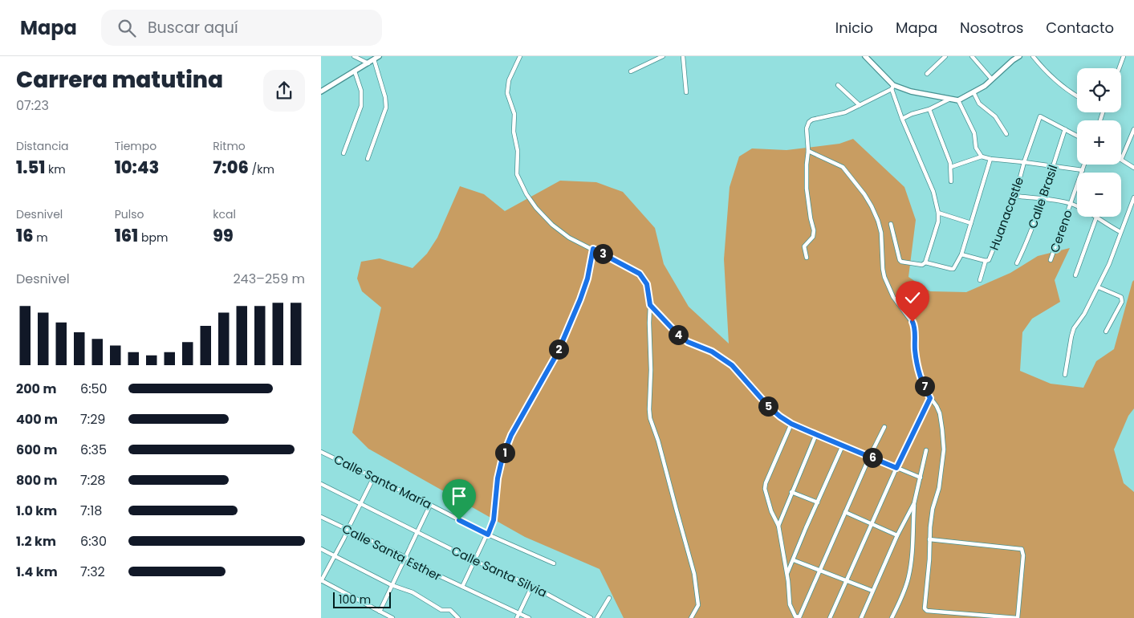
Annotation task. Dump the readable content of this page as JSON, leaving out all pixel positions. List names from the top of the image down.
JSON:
{
  "streets": {
    "street": [
      "Calle Brasil",
      "Huanacastle",
      "Cereno",
      "Calle Santa María",
      "Calle Santa Esther",
      "Calle Santa Silvia"
    ]
  },
  "crossings": [
    ["Calle Brasil", "Huanacastle"]
  ],
  "scale_bar": "100 m",
  "page": {
    "header": "Mapa",
    "search": "Buscar aquí",
    "nav": [
      "Inicio",
      "Mapa",
      "Nosotros",
      "Contacto"
    ],
    "heading": ["Carrera matutina", "07:23"],
    "map_buttons": ["+", "−"],
    "stats": [
      ["Distancia", "1.51 km"],
      ["Tiempo", "10:43"],
      ["Ritmo", "7:06 /km"],
      ["Desnivel", "16 m"],
      ["Pulso", "161 bpm"],
      ["kcal", "99"]
    ],
    "pins": [
      "3",
      "4",
      "2",
      "7",
      "5",
      "1",
      "6"
    ],
    "chart": ["Desnivel", "243–259 m"],
    "list": [
      {
        "name": "200 m",
        "note": "6:50"
      },
      {
        "name": "400 m",
        "note": "7:29"
      },
      {
        "name": "600 m",
        "note": "6:35"
      },
      {
        "name": "800 m",
        "note": "7:28"
      },
      {
        "name": "1.0 km",
        "note": "7:18"
      },
      {
        "name": "1.2 km",
        "note": "6:30"
      },
      {
        "name": "1.4 km",
        "note": "7:32"
      }
    ],
    "scale": "100 m"
  }
}
